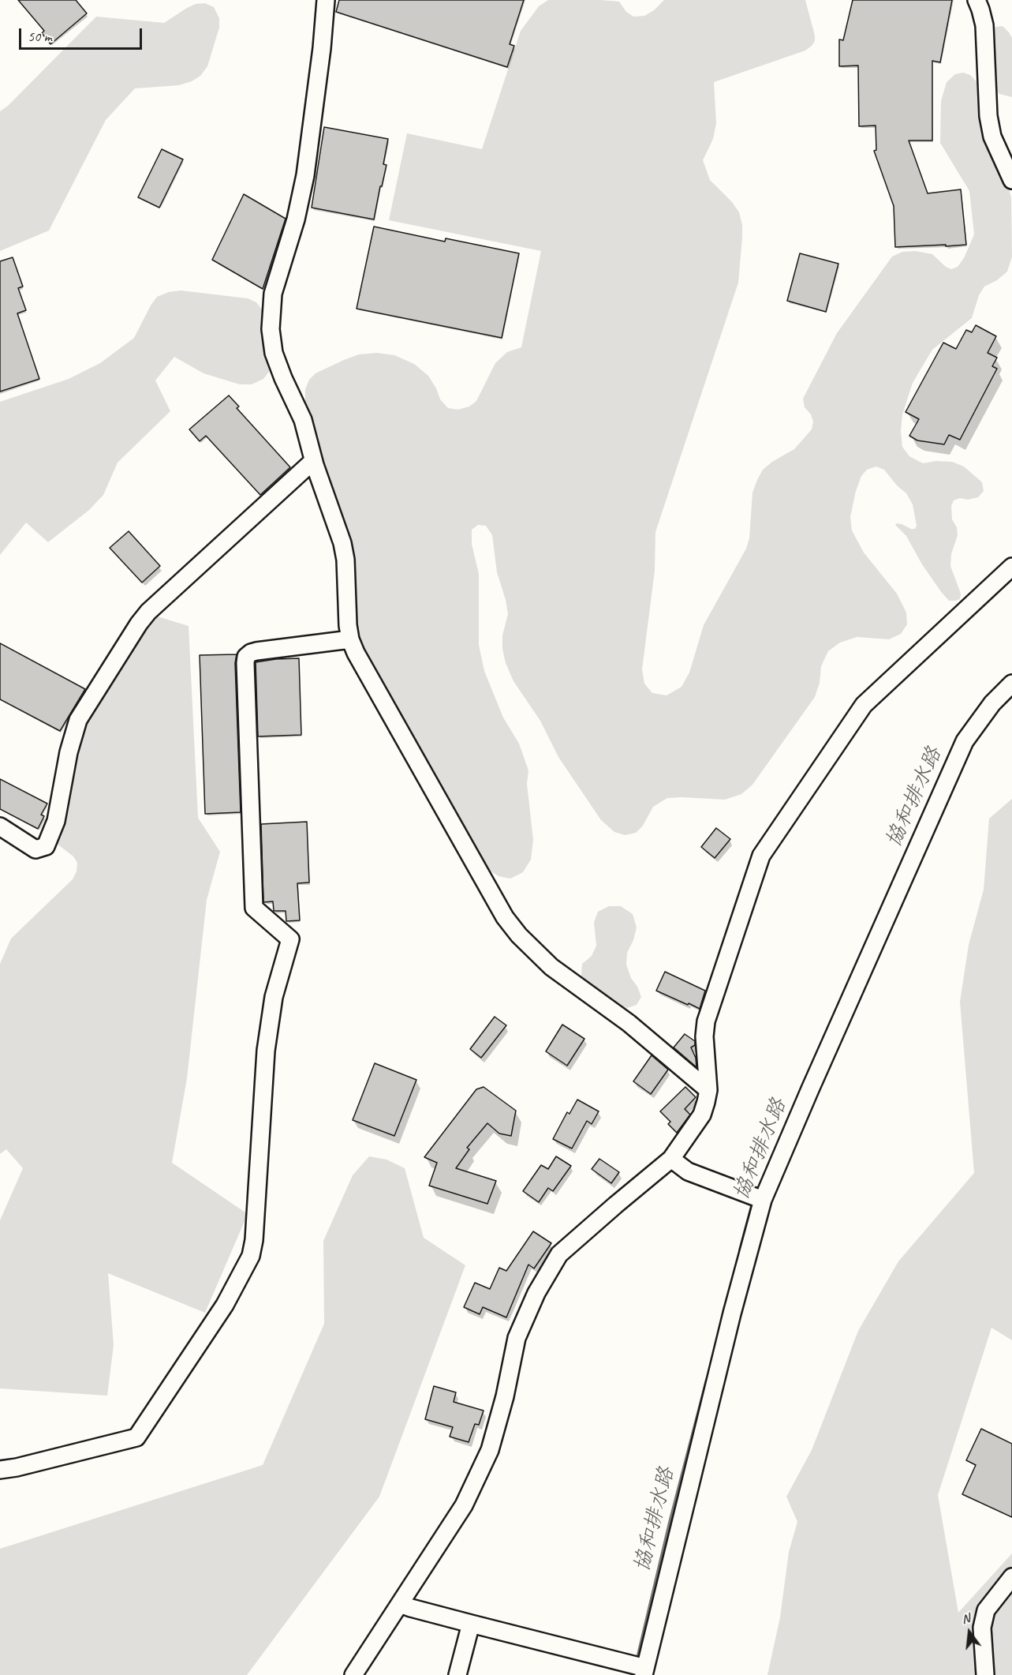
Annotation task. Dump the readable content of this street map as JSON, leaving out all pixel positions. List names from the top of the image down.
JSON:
{
  "water": ["協和排水路"],
  "scale_bar": "50 m",
  "north": "top"
}
